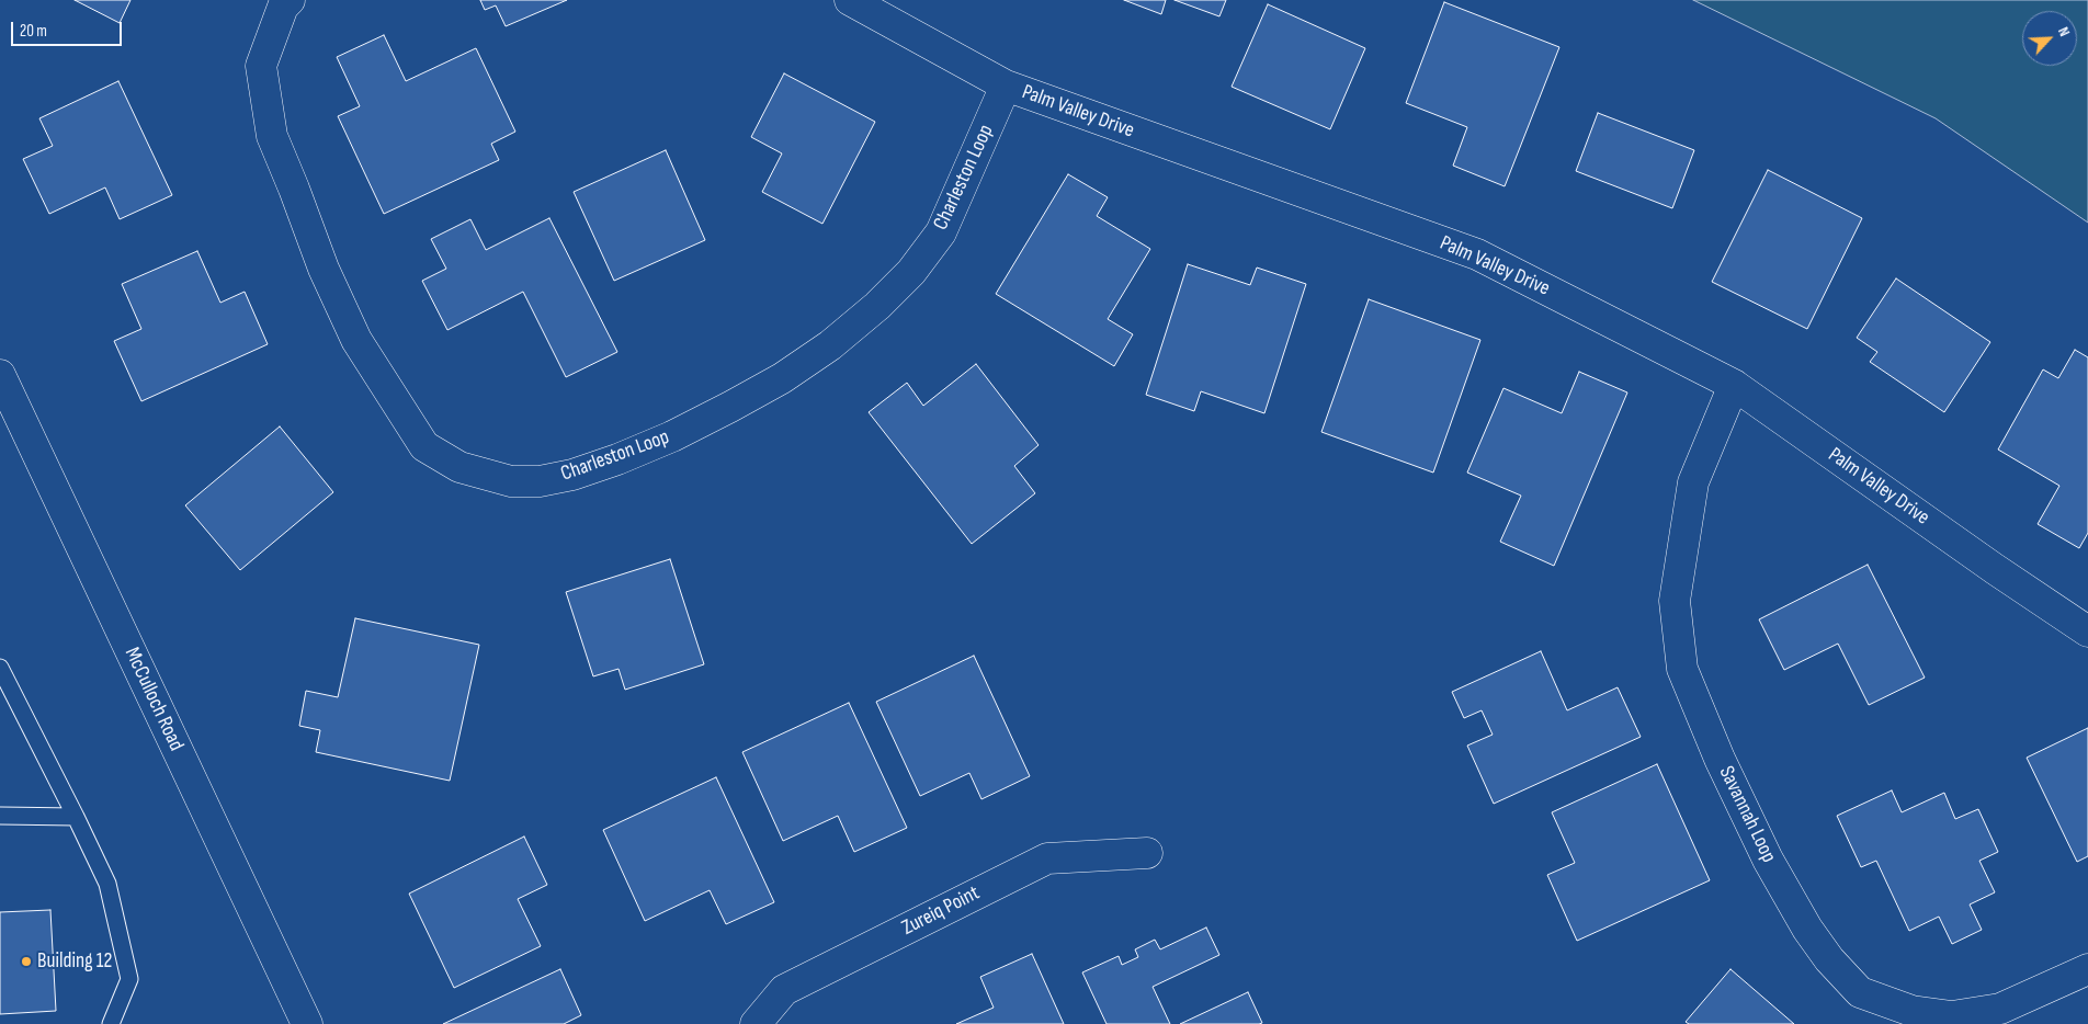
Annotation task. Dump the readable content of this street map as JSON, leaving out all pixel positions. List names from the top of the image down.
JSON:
{
  "streets": {
    "street": [
      "Palm Valley Drive",
      "Charleston Loop",
      "McCulloch Road",
      "Savannah Loop",
      "Zureiq Point"
    ]
  },
  "crossings": [
    ["Palm Valley Drive", "Charleston Loop"],
    ["Palm Valley Drive", "Savannah Loop"]
  ],
  "places": ["Building 12"],
  "scale_bar": "20 m",
  "north": "top right"
}
